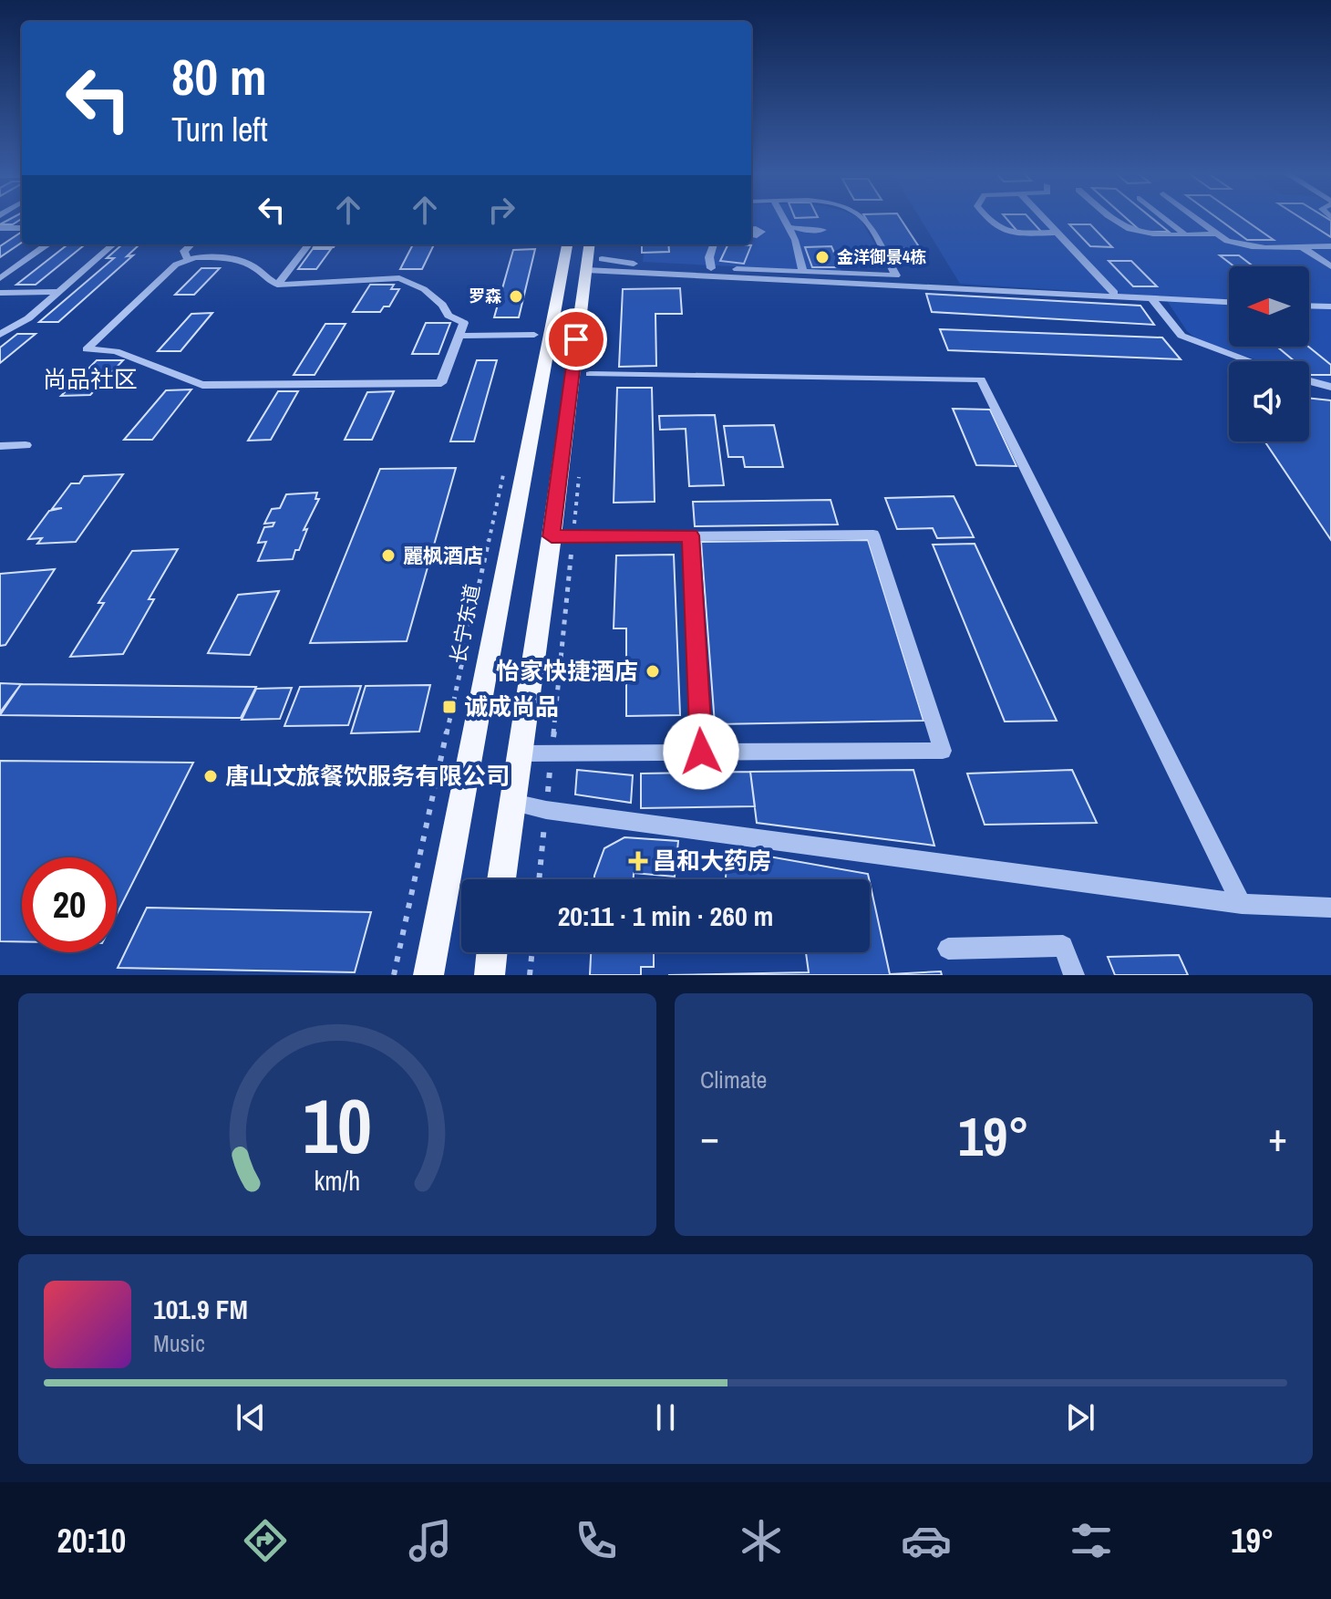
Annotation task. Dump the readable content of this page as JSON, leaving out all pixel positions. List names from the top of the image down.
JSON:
{
  "streets": {
    "main road": ["长宁东道"]
  },
  "districts": ["尚品社区"],
  "places": {
    "other": [
      "金洋御景4栋",
      "罗森",
      "麗枫酒店",
      "怡家快捷酒店",
      "唐山文旅餐饮服务有限公司"
    ],
    "transit": ["诚成尚品"],
    "health": ["昌和大药房"]
  },
  "north": "left",
  "page": {
    "turn": ["80 m", "Turn left"],
    "limit": "20",
    "trip": "20:11 · 1 min · 260 m",
    "tile": "Climate",
    "heat": ["−", "19°", "+"],
    "song": ["101.9 FM", "Music"],
    "tabs": ["20:10", "19°"],
    "gauge": ["10", "km/h"]
  }
}
